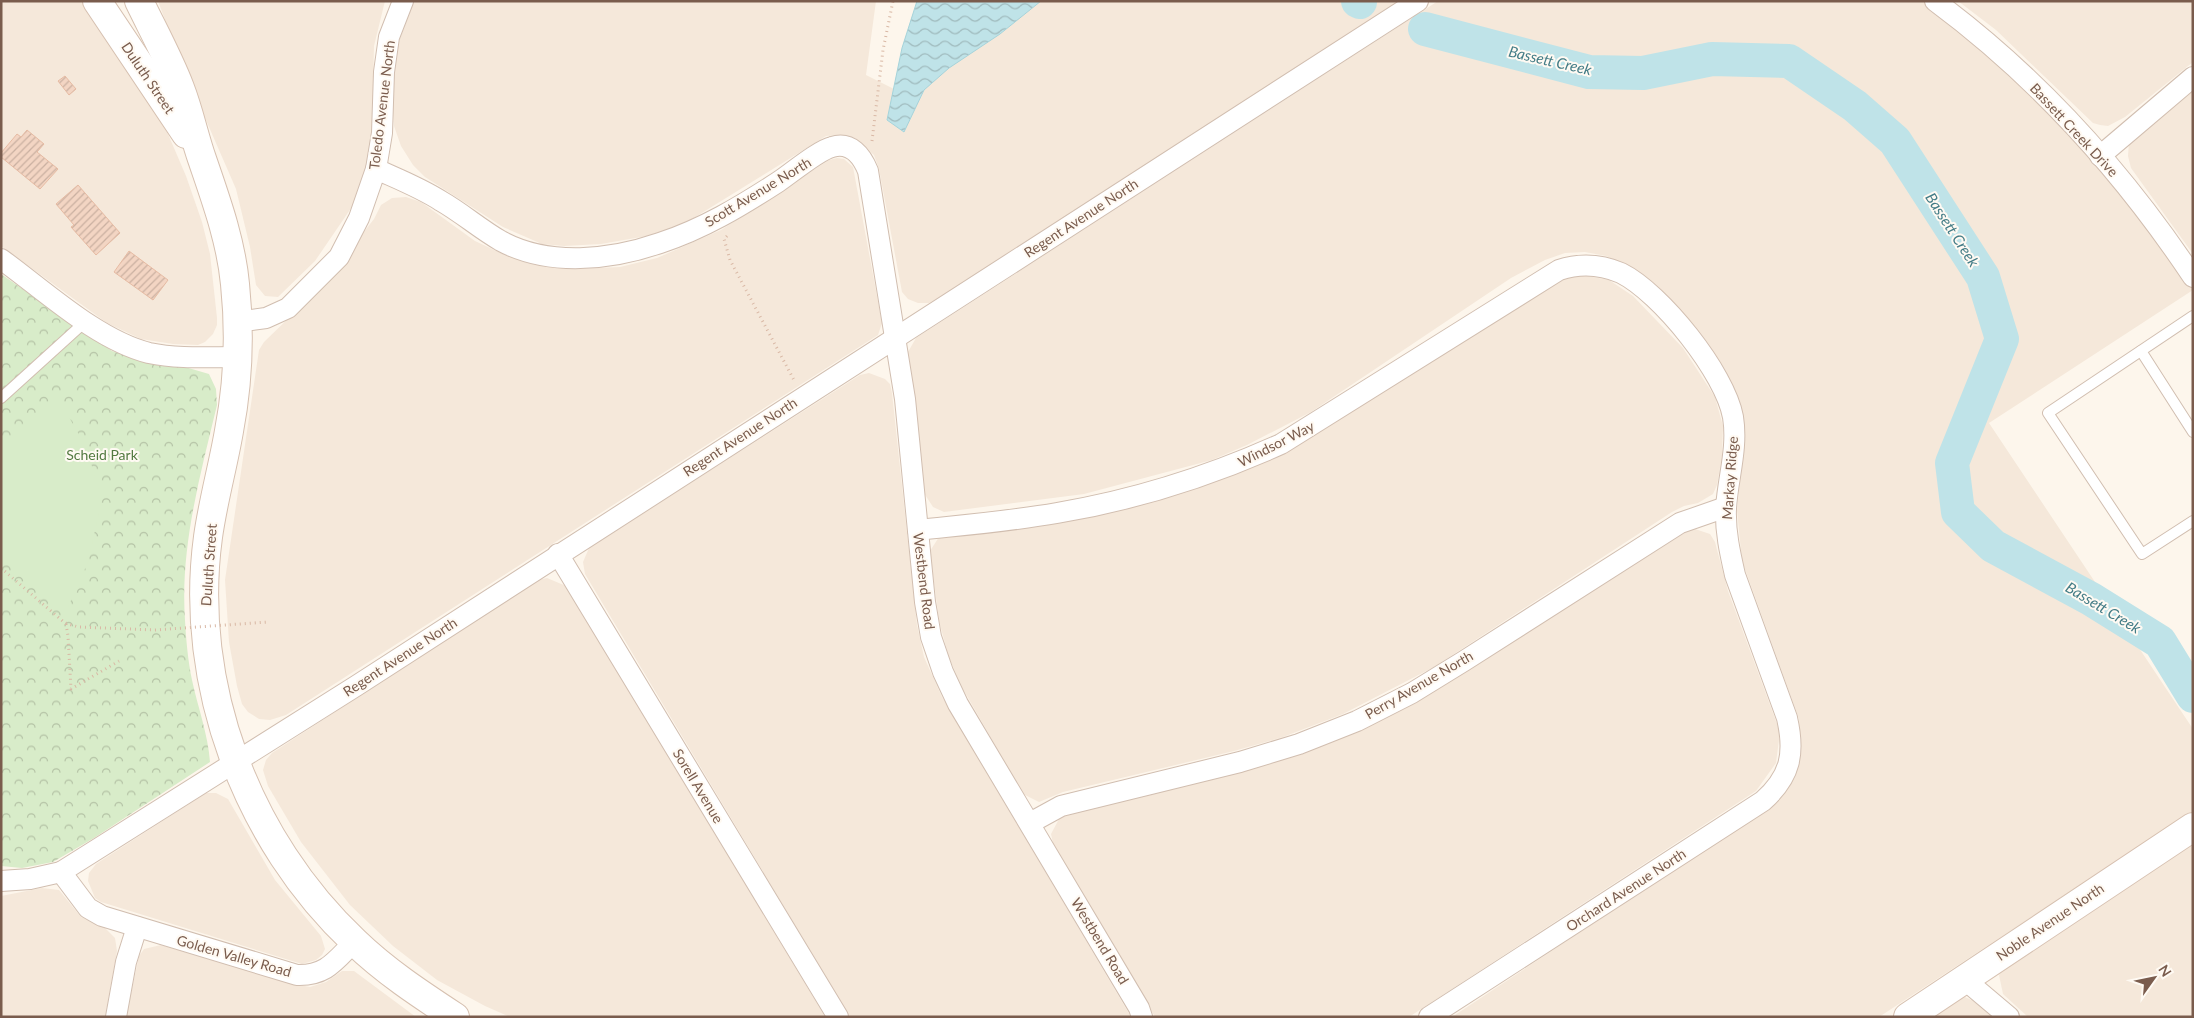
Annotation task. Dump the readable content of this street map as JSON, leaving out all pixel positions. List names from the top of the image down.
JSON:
{
  "streets": {
    "street": [
      "Duluth Street",
      "Toledo Avenue North",
      "Bassett Creek Drive",
      "Scott Avenue North",
      "Regent Avenue North",
      "Windsor Way",
      "Markay Ridge",
      "Westbend Road",
      "Perry Avenue North",
      "Sorell Avenue",
      "Orchard Avenue North",
      "Noble Avenue North",
      "Golden Valley Road"
    ]
  },
  "crossings": [
    ["Duluth Street", "Toledo Avenue North"],
    ["Duluth Street", "Regent Avenue North"],
    ["Duluth Street", "Golden Valley Road"],
    ["Toledo Avenue North", "Scott Avenue North"],
    ["Scott Avenue North", "Westbend Road"],
    ["Regent Avenue North", "Westbend Road"],
    ["Regent Avenue North", "Sorell Avenue"],
    ["Regent Avenue North", "Golden Valley Road"],
    ["Windsor Way", "Markay Ridge"],
    ["Windsor Way", "Westbend Road"],
    ["Markay Ridge", "Perry Avenue North"],
    ["Markay Ridge", "Orchard Avenue North"],
    ["Westbend Road", "Perry Avenue North"]
  ],
  "water": ["Bassett Creek"],
  "parks": ["Scheid Park"],
  "north": "top right"
}
